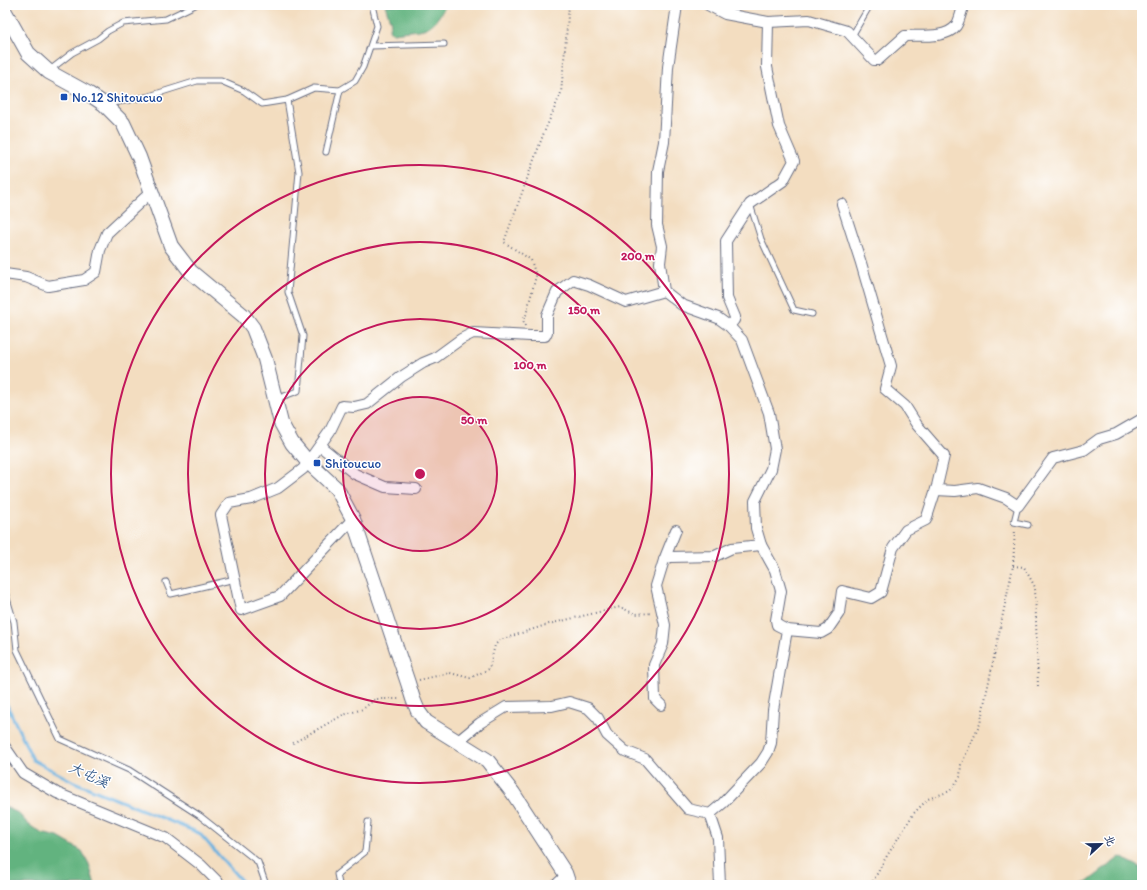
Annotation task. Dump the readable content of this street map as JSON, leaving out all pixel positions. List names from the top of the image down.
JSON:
{
  "water": ["大屯溪"],
  "places": {
    "transit": ["No.12 Shitoucuo", "Shitoucuo"]
  },
  "north": "right",
  "rings": [
    "200 m",
    "150 m",
    "100 m",
    "50 m"
  ]
}
